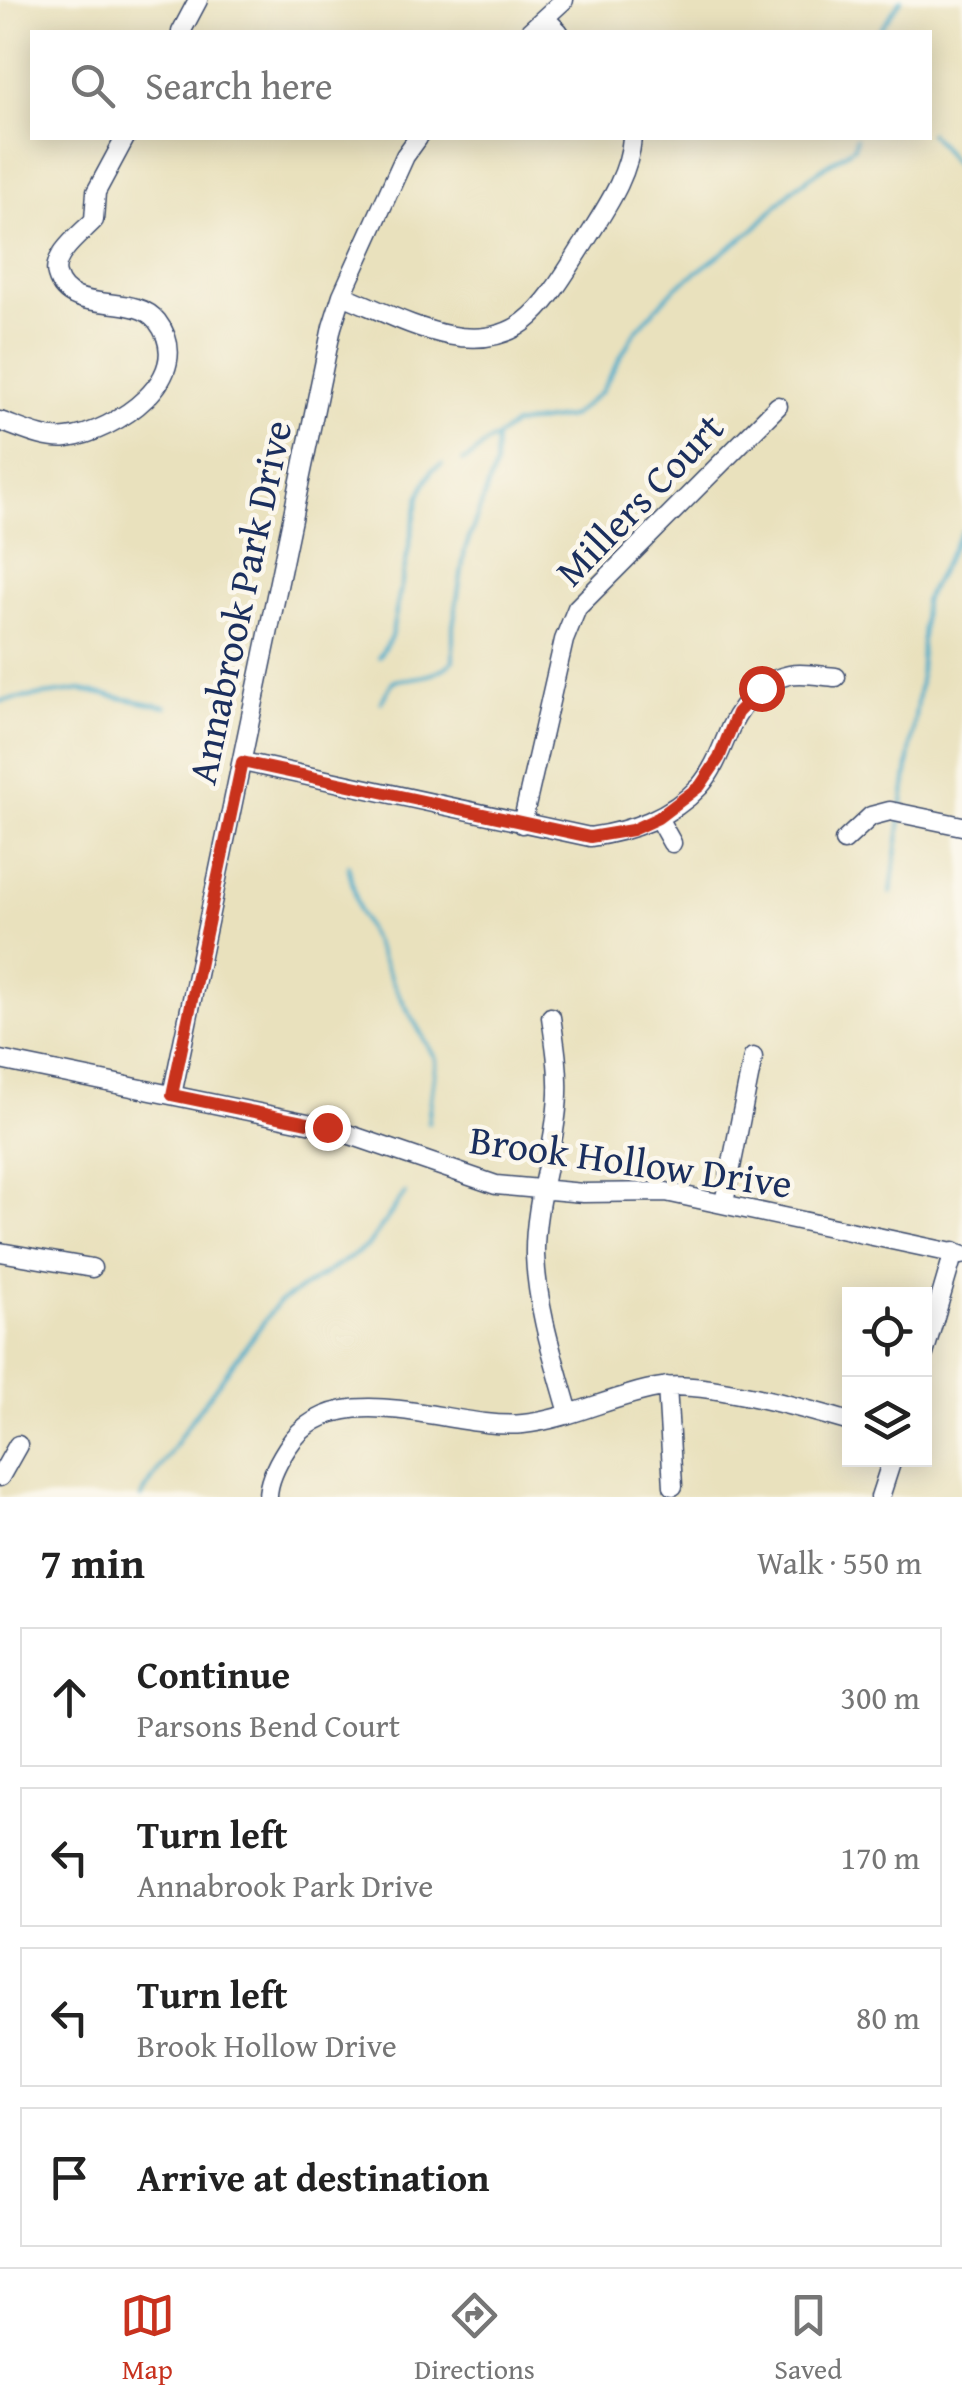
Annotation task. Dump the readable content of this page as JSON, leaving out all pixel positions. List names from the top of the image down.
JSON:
{
  "streets": {
    "street": ["Millers Court", "Annabrook Park Drive", "Brook Hollow Drive"]
  },
  "crossings": [
    ["Annabrook Park Drive", "Brook Hollow Drive"]
  ],
  "page": {
    "search": "Search here",
    "heading": ["7 min", "Walk · 550 m"],
    "list": [
      ["Continue", "Parsons Bend Court", "300 m"],
      ["Turn left", "Annabrook Park Drive", "170 m"],
      ["Turn left", "Brook Hollow Drive", "80 m"],
      "Arrive at destination"
    ],
    "nav": ["Map", "Directions", "Saved"]
  }
}
